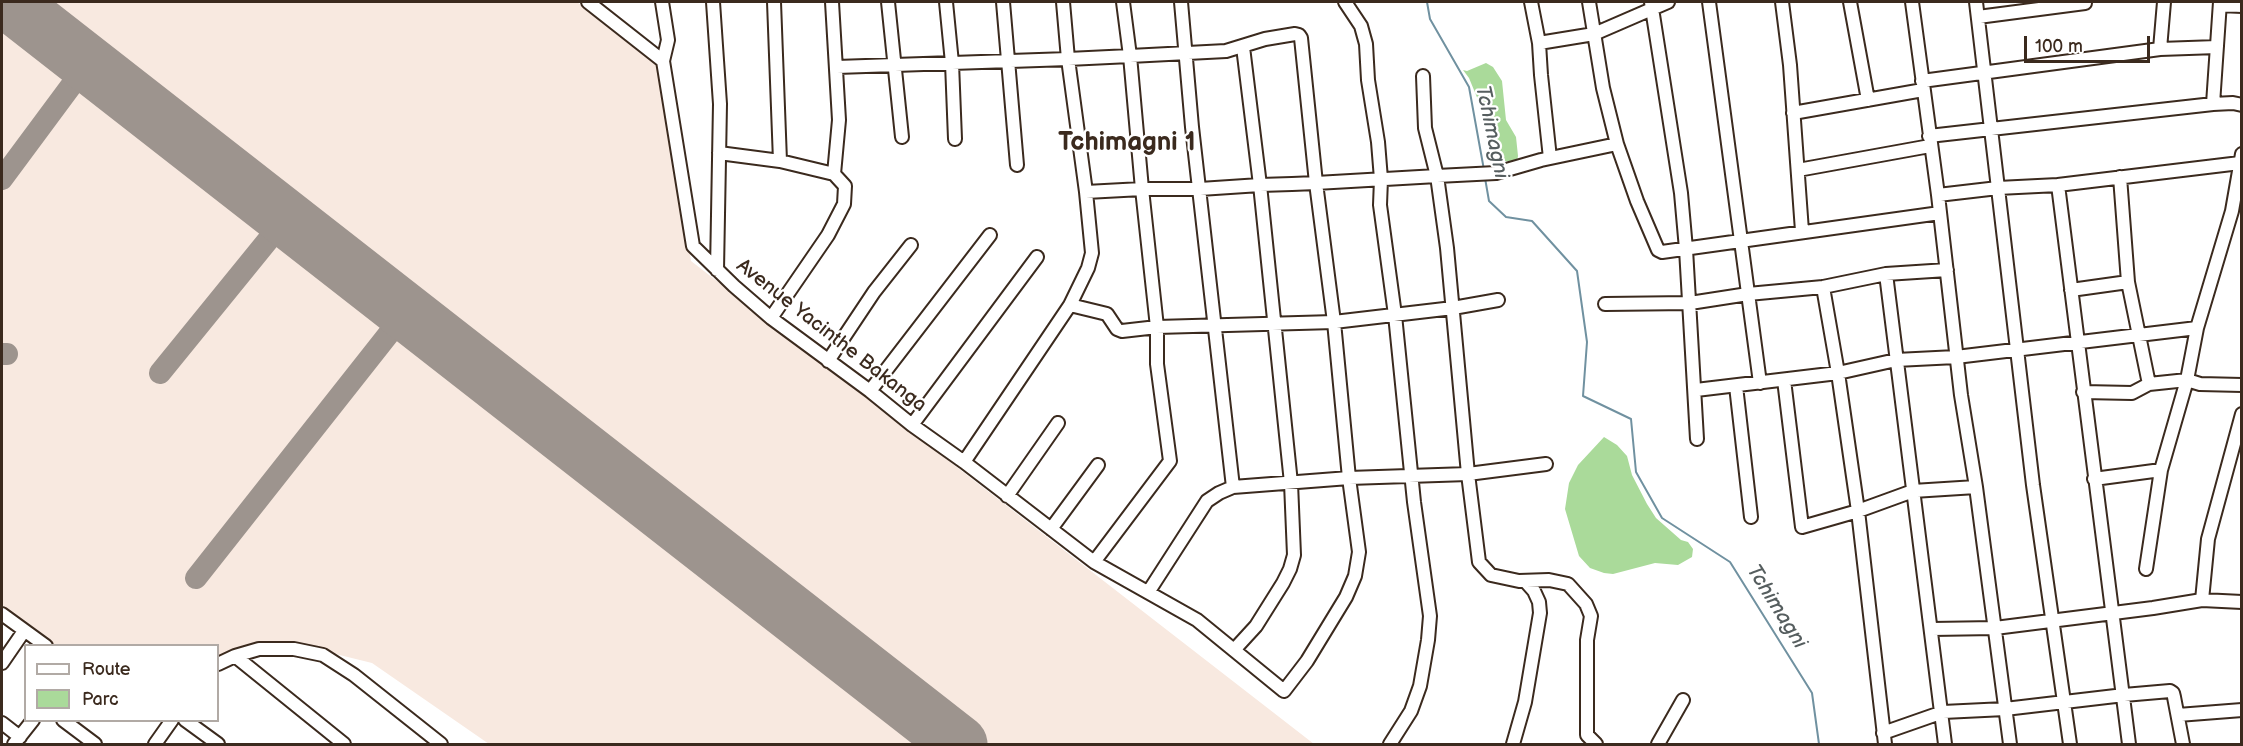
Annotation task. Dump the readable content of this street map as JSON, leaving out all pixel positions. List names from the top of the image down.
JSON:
{
  "streets": {
    "street": ["Avenue Yacinthe Bakanga"]
  },
  "districts": ["Tchimagni 1"],
  "water": ["Tchimagni"],
  "legend": ["Route", "Parc"],
  "scale_bar": "100 m"
}
